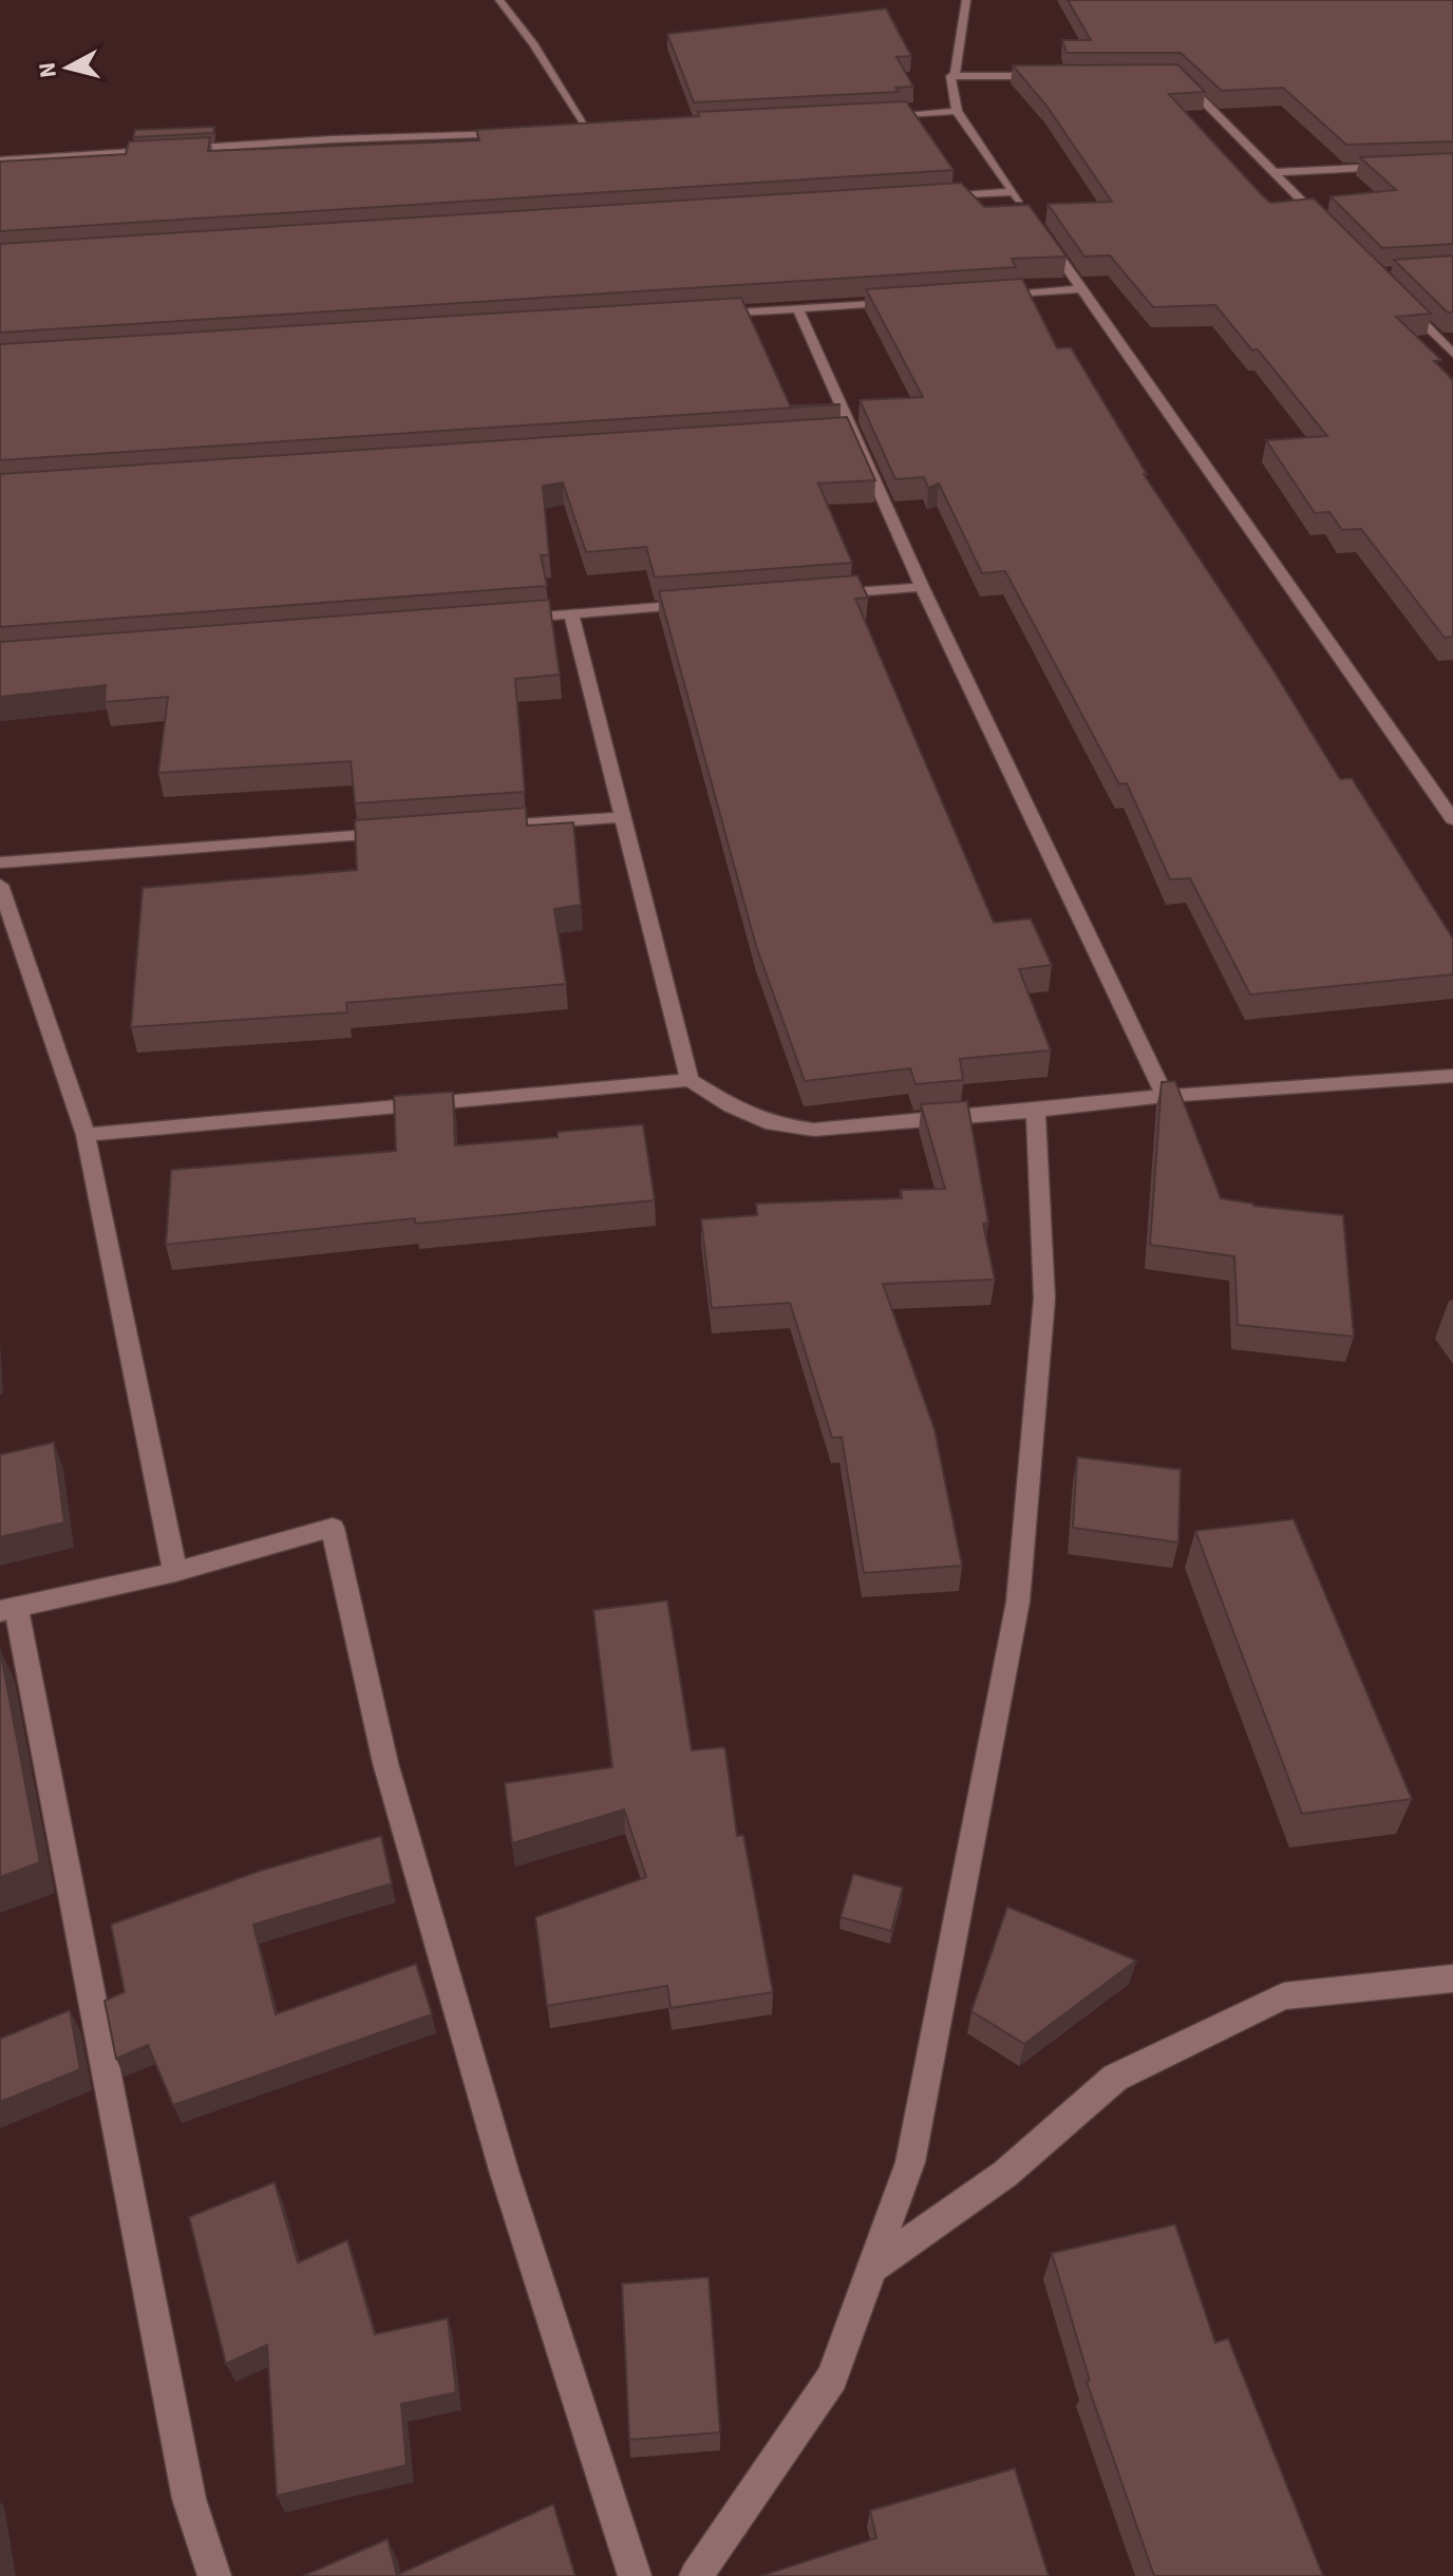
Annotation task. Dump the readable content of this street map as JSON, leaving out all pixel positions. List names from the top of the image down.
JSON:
{
  "north": "left"
}
